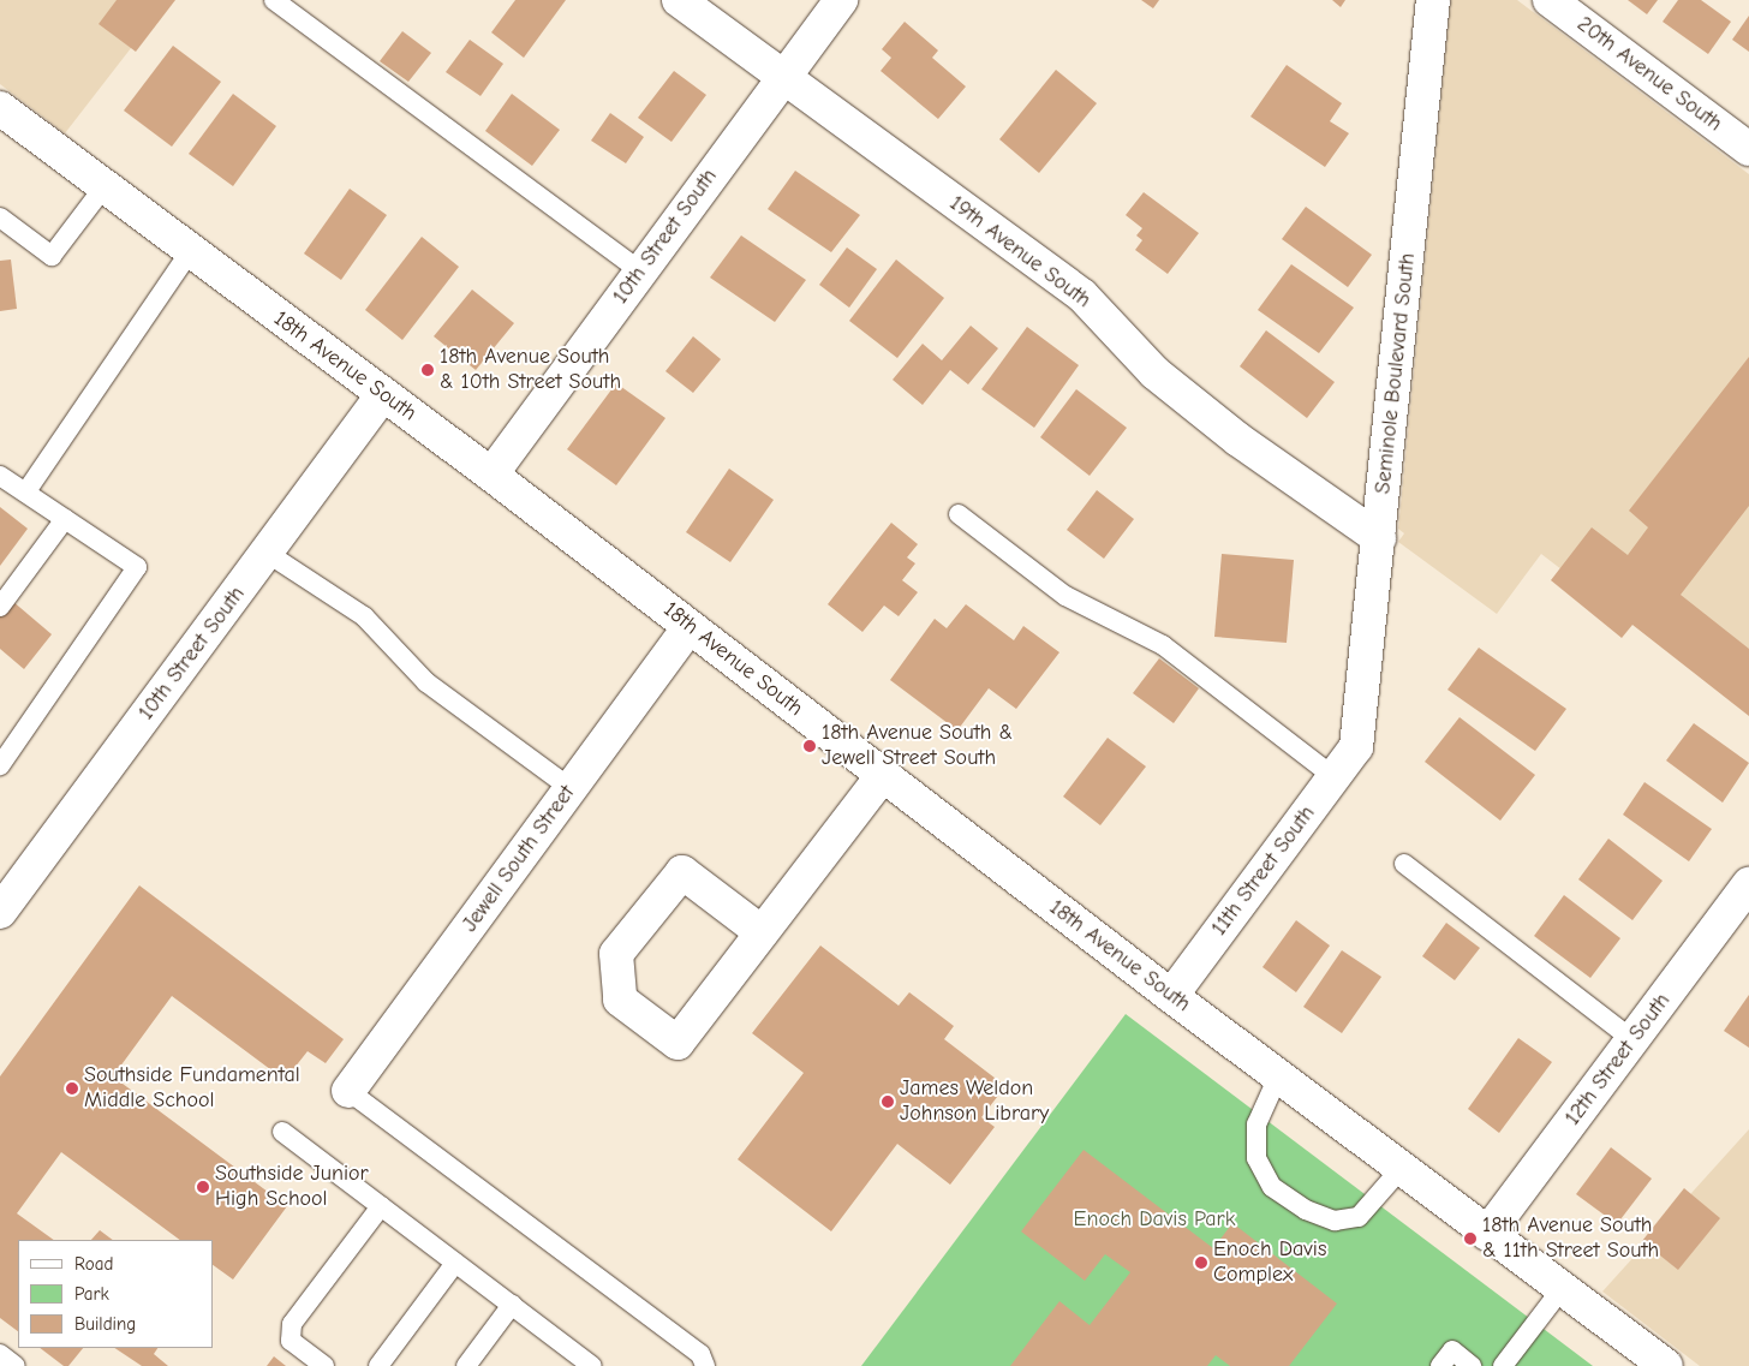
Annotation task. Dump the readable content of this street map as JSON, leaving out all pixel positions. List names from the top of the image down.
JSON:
{
  "streets": {
    "street": [
      "20th Avenue South",
      "10th Street South",
      "19th Avenue South",
      "18th Avenue South",
      "Seminole Boulevard South",
      "Jewell South Street",
      "11th Street South",
      "12th Street South"
    ]
  },
  "crossings": [
    ["10th Street South", "19th Avenue South"],
    ["10th Street South", "18th Avenue South"],
    ["19th Avenue South", "Seminole Boulevard South"],
    ["18th Avenue South", "Jewell South Street"],
    ["18th Avenue South", "11th Street South"],
    ["18th Avenue South", "12th Street South"],
    ["Seminole Boulevard South", "11th Street South"]
  ],
  "parks": ["Enoch Davis Park"],
  "places": [
    "18th Avenue South & 10th Street South",
    "18th Avenue South & Jewell Street South",
    "Southside Fundamental Middle School",
    "James Weldon Johnson Library",
    "Southside Junior High School",
    "18th Avenue South & 11th Street South",
    "Enoch Davis Complex"
  ],
  "legend": ["Road", "Park", "Building"]
}
